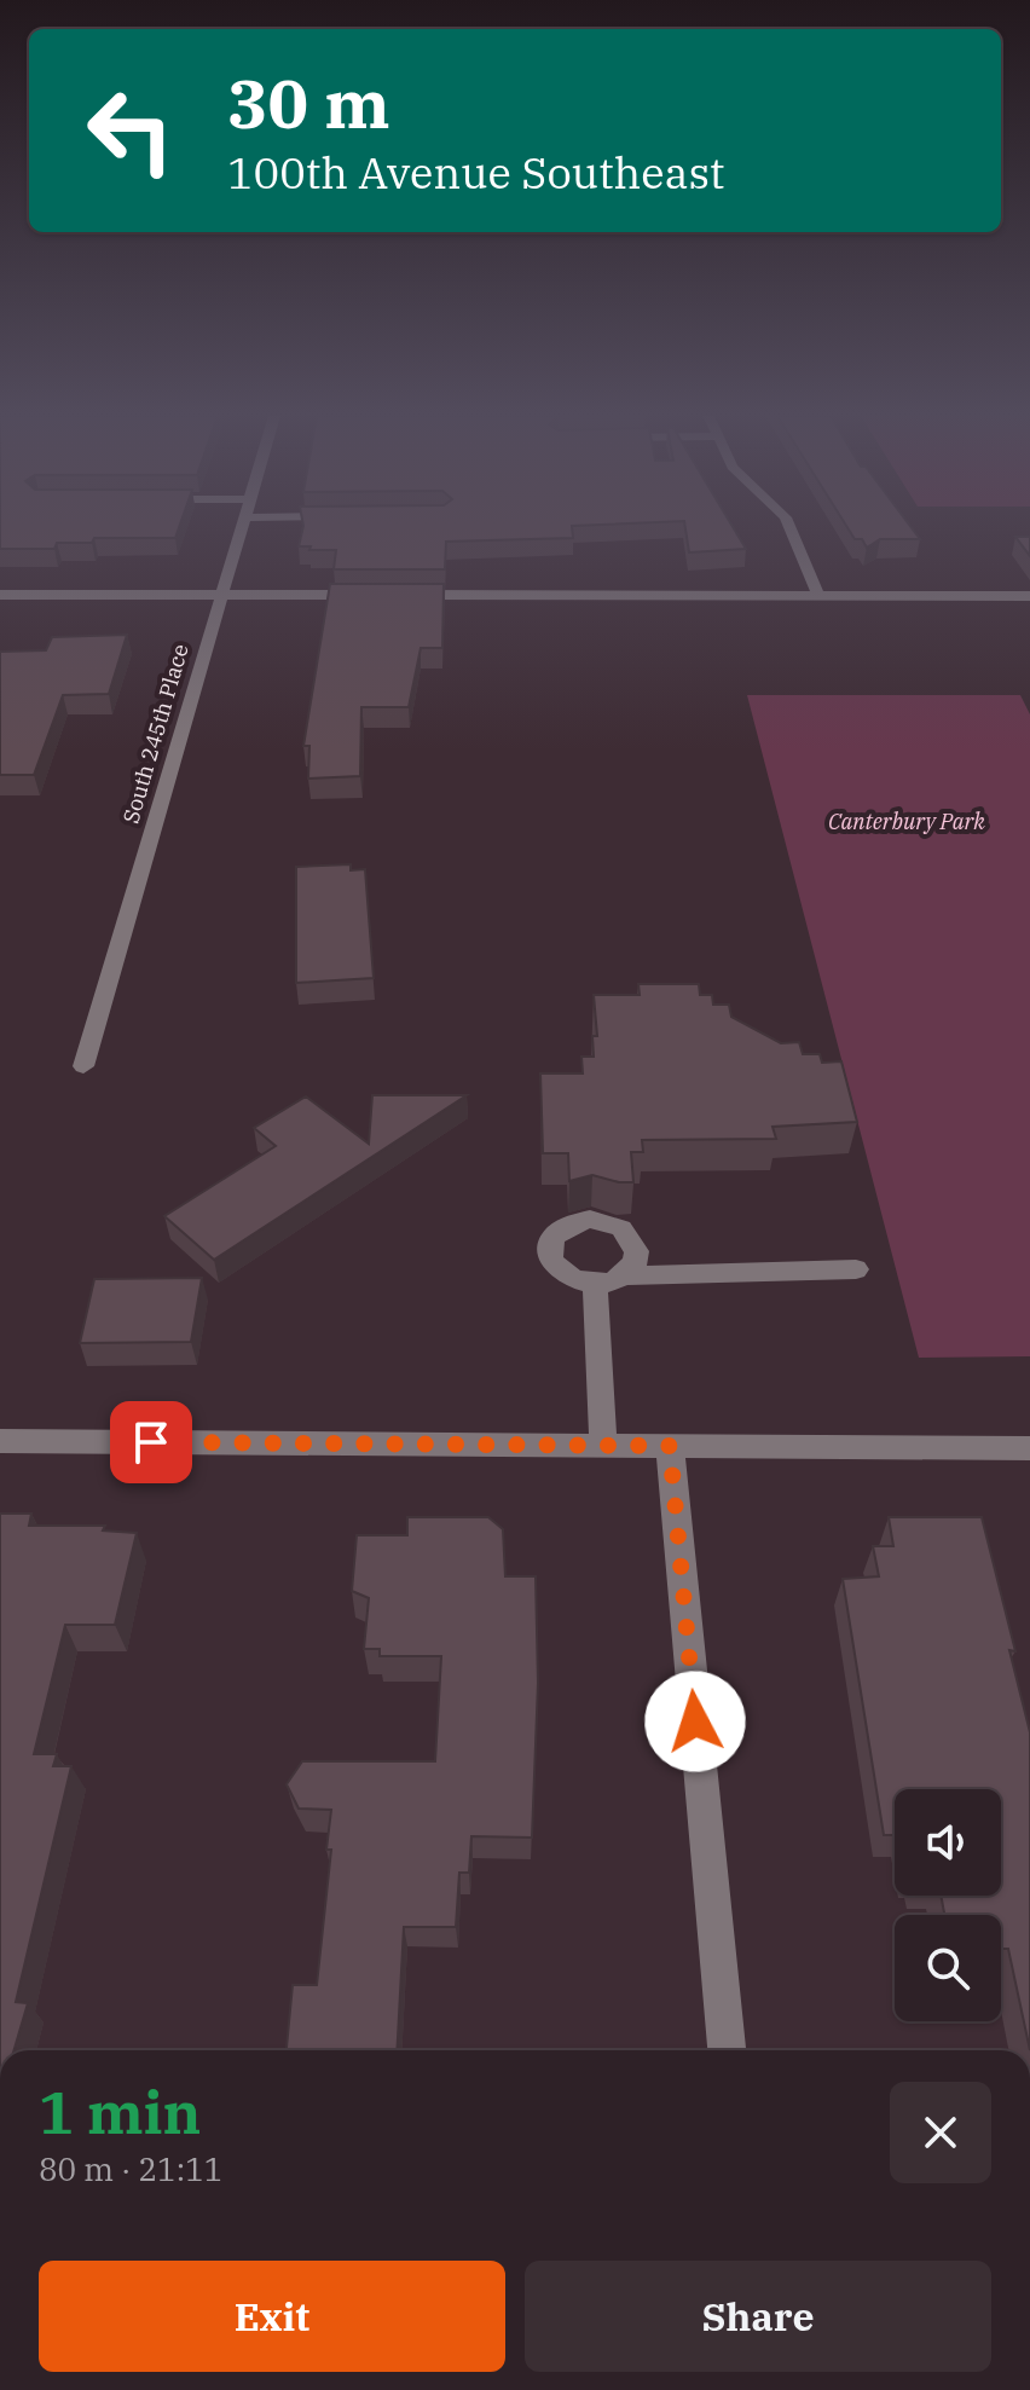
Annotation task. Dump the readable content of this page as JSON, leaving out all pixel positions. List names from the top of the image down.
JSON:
{
  "streets": {
    "street": ["South 245th Place"]
  },
  "parks": ["Canterbury Park"],
  "page": {
    "turn": ["30 m", "100th Avenue Southeast"],
    "heading": ["1 min", "80 m · 21:11"],
    "buttons": ["Exit", "Share"]
  }
}
